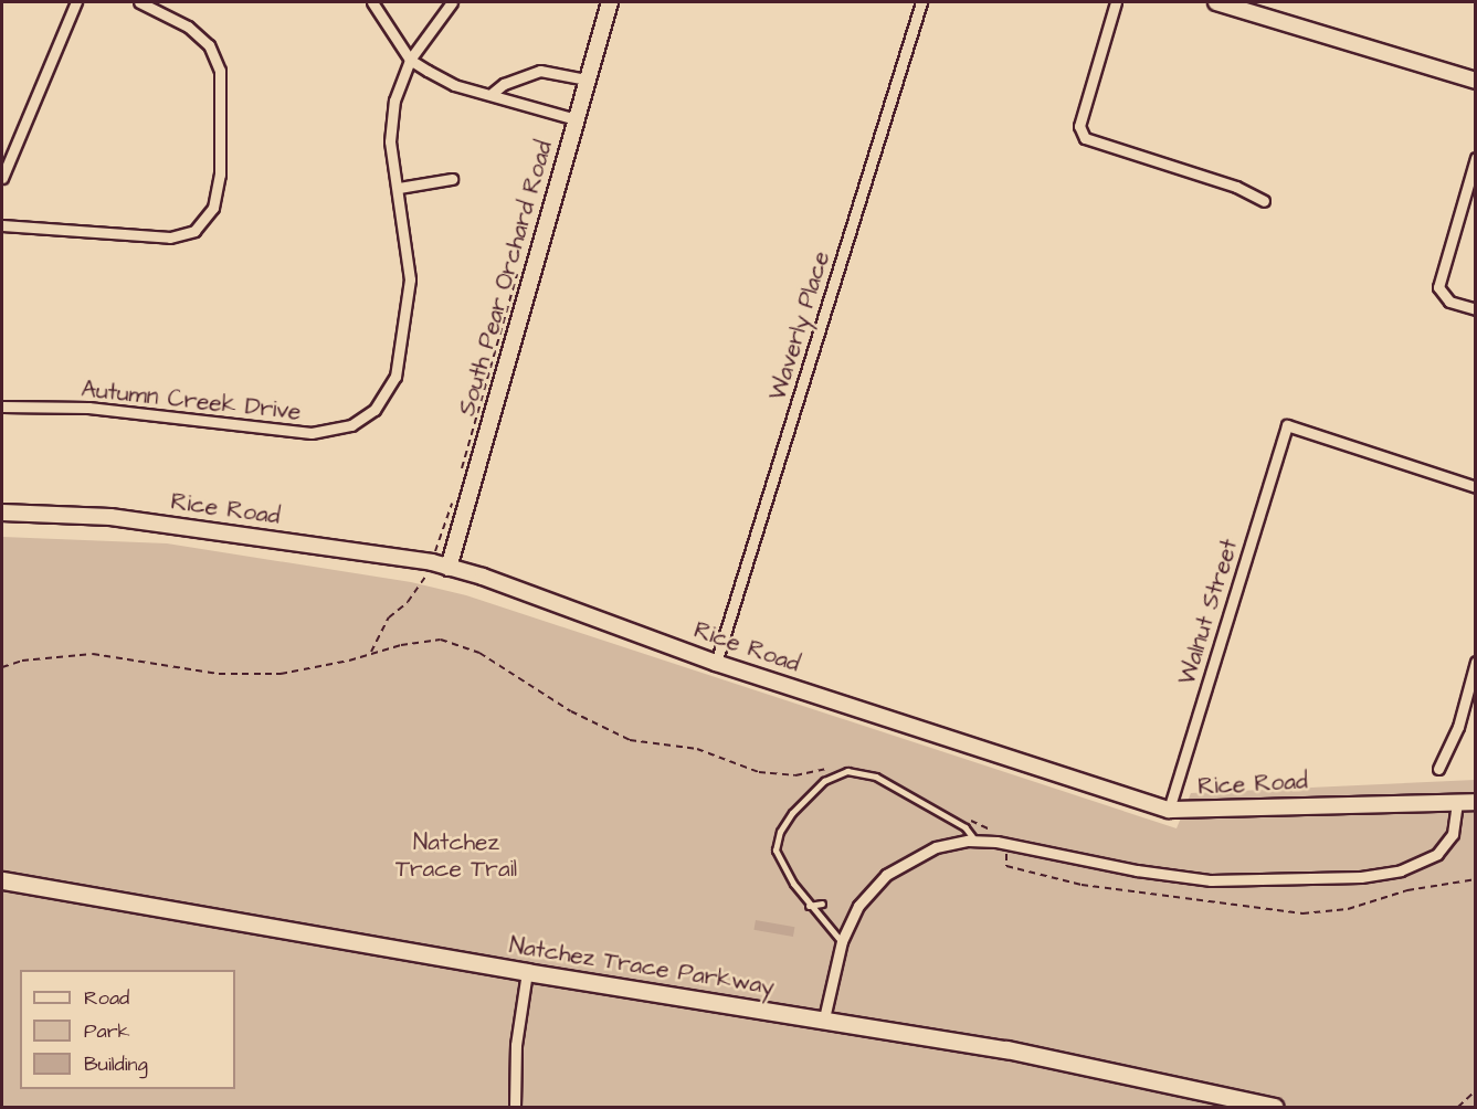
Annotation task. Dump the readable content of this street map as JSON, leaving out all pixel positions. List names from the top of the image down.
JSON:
{
  "streets": {
    "main road": ["Natchez Trace Parkway"],
    "street": [
      "South Pear Orchard Road",
      "Waverly Place",
      "Autumn Creek Drive",
      "Rice Road",
      "Walnut Street"
    ]
  },
  "crossings": [
    ["South Pear Orchard Road", "Rice Road"],
    ["Waverly Place", "Rice Road"],
    ["Rice Road", "Walnut Street"]
  ],
  "parks": ["Natchez Trace Trail"],
  "legend": ["Road", "Park", "Building"]
}
